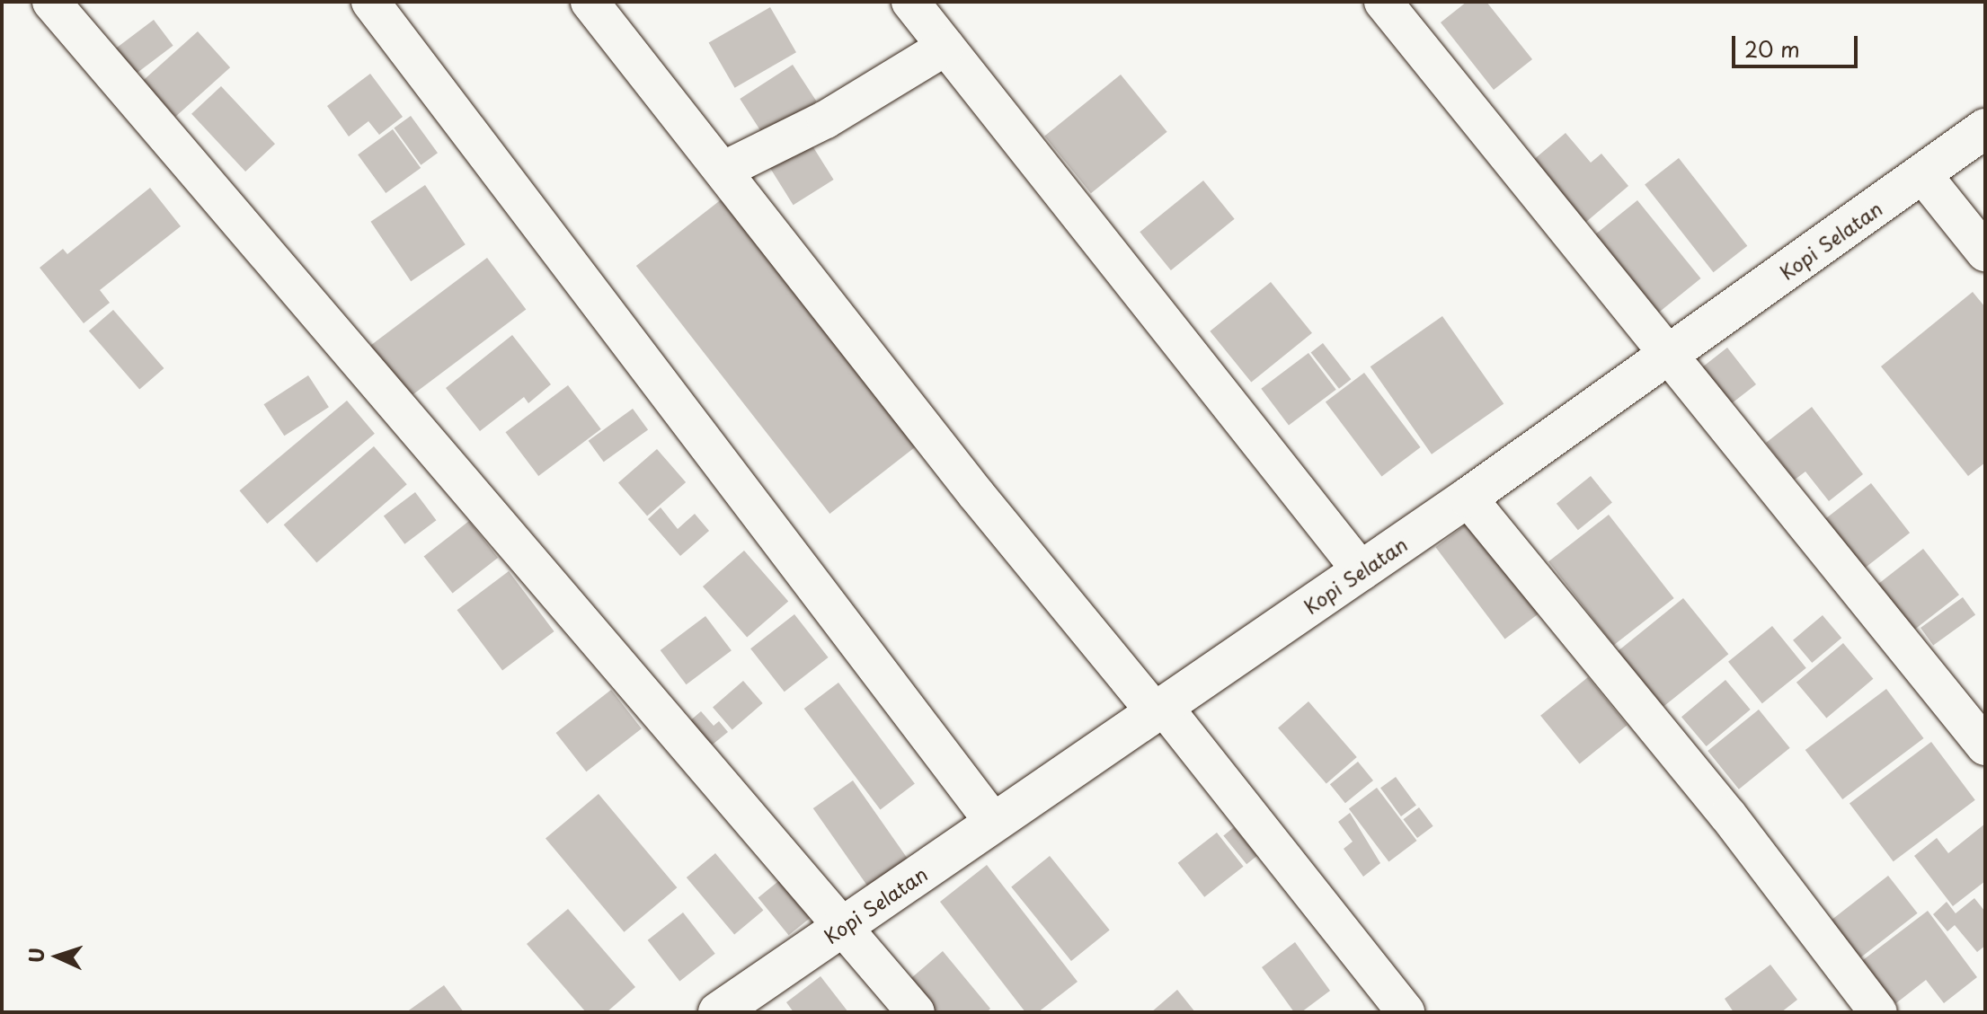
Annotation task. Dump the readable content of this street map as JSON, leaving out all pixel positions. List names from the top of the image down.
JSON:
{
  "streets": {
    "street": ["Kopi Selatan"]
  },
  "scale_bar": "20 m",
  "north": "left"
}
